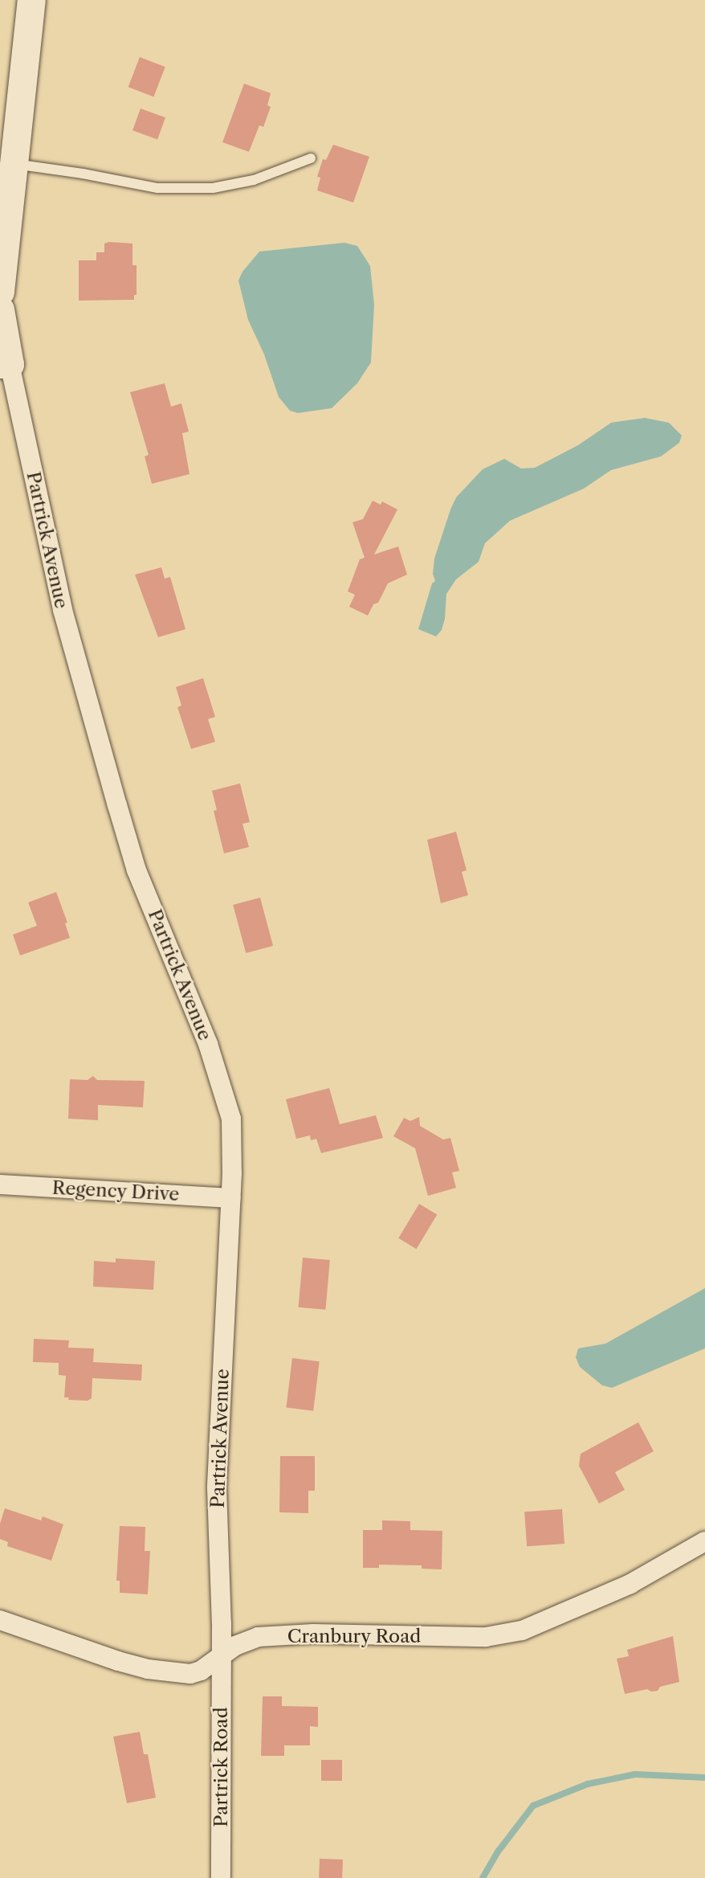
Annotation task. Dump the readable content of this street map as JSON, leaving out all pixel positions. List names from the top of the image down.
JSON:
{
  "streets": {
    "street": [
      "Partrick Avenue",
      "Regency Drive",
      "Cranbury Road",
      "Partrick Road"
    ]
  },
  "crossings": [
    ["Partrick Avenue", "Regency Drive"],
    ["Partrick Avenue", "Cranbury Road"],
    ["Partrick Avenue", "Partrick Road"],
    ["Cranbury Road", "Partrick Road"]
  ]
}
